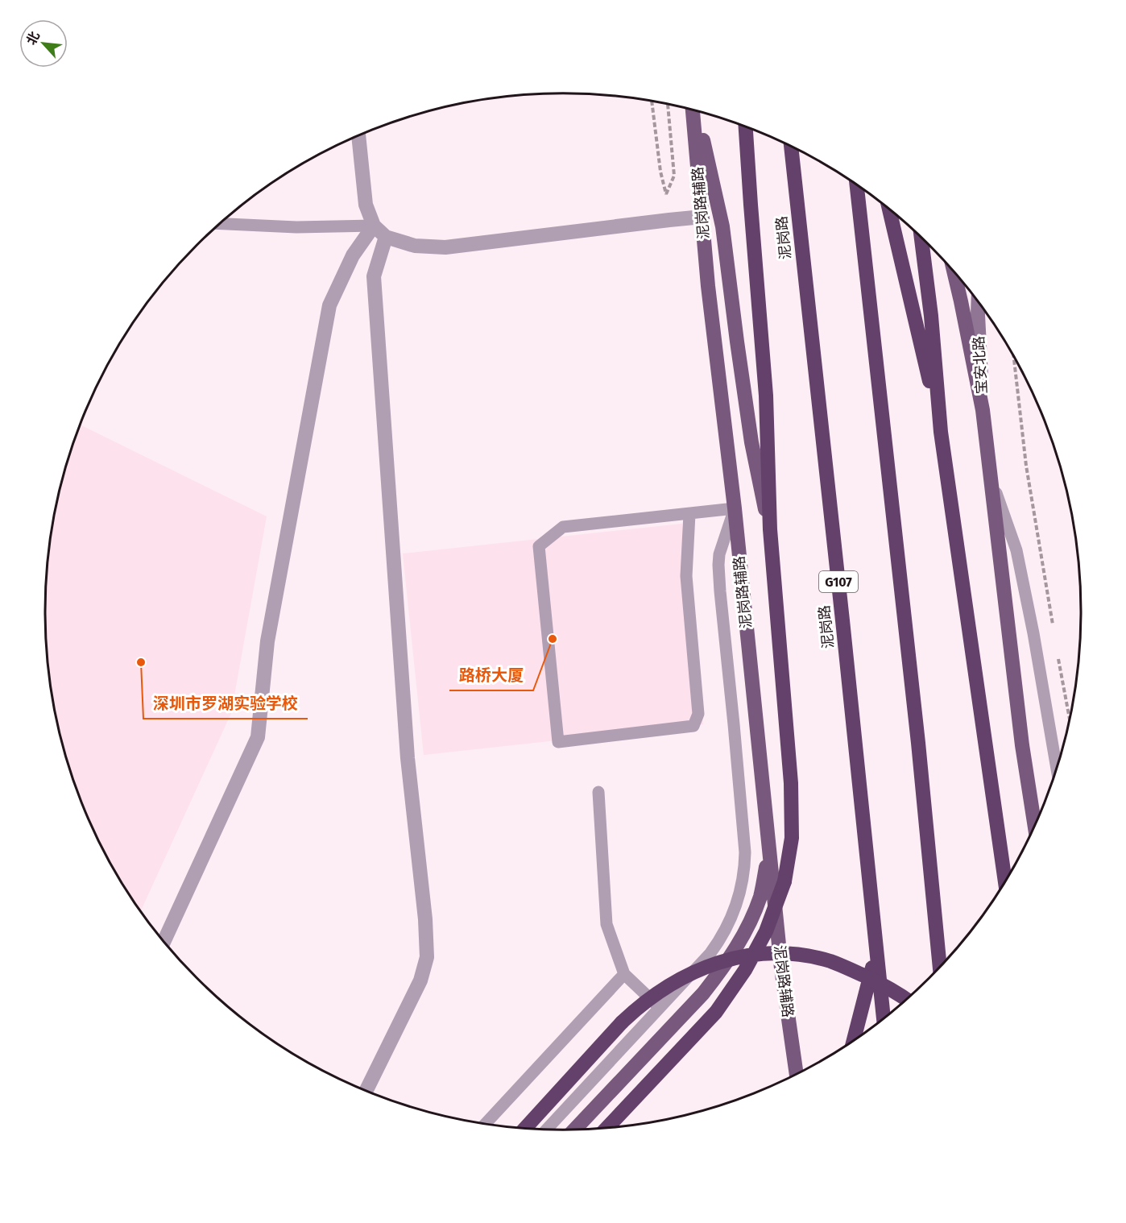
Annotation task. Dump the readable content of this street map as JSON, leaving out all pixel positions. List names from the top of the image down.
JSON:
{
  "streets": {
    "highway": ["泥岗路", "G107"],
    "main road": ["泥岗路辅路"],
    "street": ["宝安北路"]
  },
  "places": ["路桥大厦", "深圳市罗湖实验学校"],
  "north": "top left"
}
